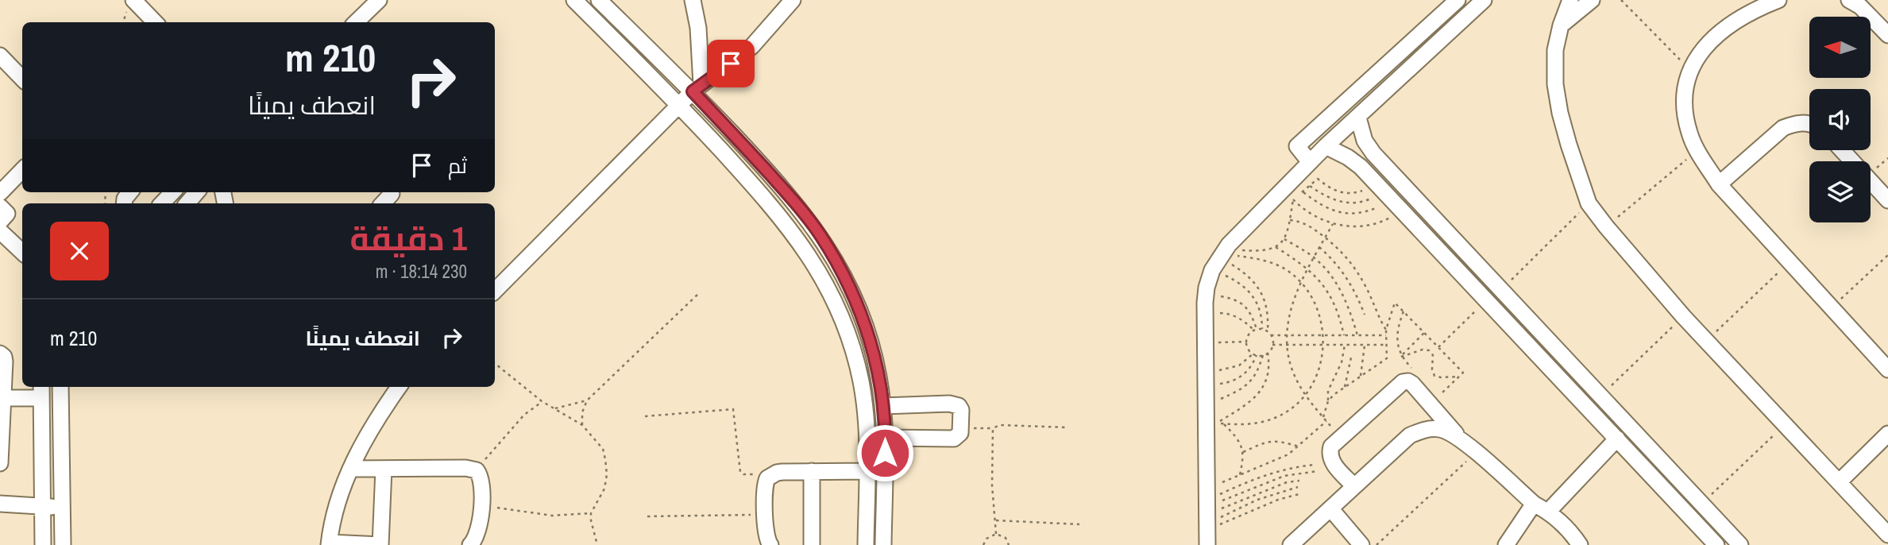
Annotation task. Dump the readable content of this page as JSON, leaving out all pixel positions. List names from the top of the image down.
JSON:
{
  "north": "left",
  "page": {
    "turn": ["210 m", "انعطف يمينًا"],
    "then": "ثم",
    "heading": ["1 دقيقة", "230 m · 18:14"],
    "list": [
      {
        "name": "انعطف يمينًا",
        "value": "210 m"
      }
    ]
  }
}
